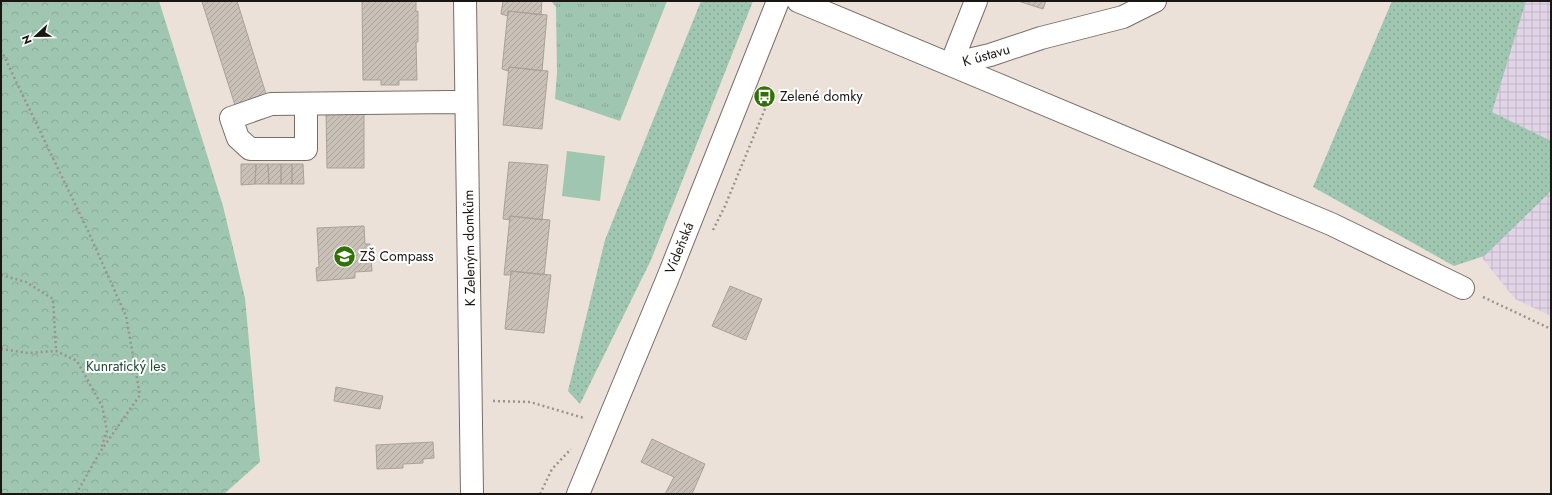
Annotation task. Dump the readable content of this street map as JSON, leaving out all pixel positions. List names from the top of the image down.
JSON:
{
  "streets": {
    "street": ["K ústavu", "K Zeleným domkům", "Vídeňská"]
  },
  "parks": ["Kunratický les"],
  "places": {
    "bus stop": ["Zelené domky"],
    "school or university": ["ZŠ Compass"]
  },
  "north": "left"
}
